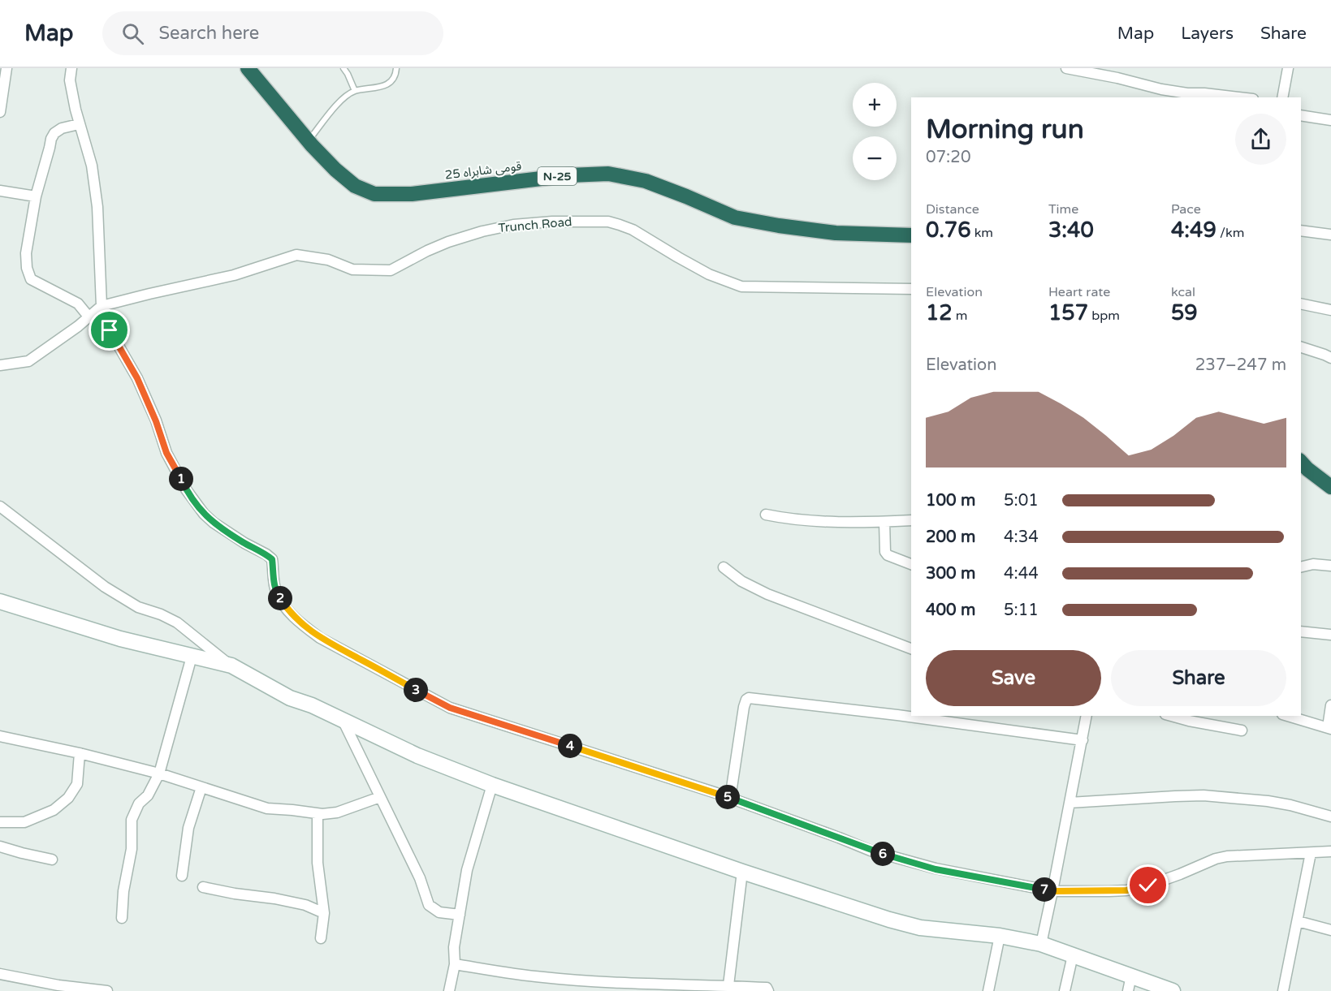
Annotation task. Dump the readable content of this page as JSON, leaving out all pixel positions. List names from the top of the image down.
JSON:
{
  "streets": {
    "highway": ["قومی شاہراہ 25", "N-25"],
    "street": ["Trunch Road"]
  },
  "page": {
    "header": "Map",
    "search": "Search here",
    "nav": ["Map", "Layers", "Share"],
    "map_buttons": ["+", "−"],
    "heading": ["Morning run", "07:20"],
    "stats": [
      ["Distance", "0.76 km"],
      ["Time", "3:40"],
      ["Pace", "4:49 /km"],
      ["Elevation", "12 m"],
      ["Heart rate", "157 bpm"],
      ["kcal", "59"]
    ],
    "chart": ["Elevation", "237–247 m"],
    "pins": [
      "1",
      "2",
      "3",
      "4",
      "5",
      "6",
      "7"
    ],
    "list": [
      {
        "name": "100 m",
        "note": "5:01"
      },
      {
        "name": "200 m",
        "note": "4:34"
      },
      {
        "name": "300 m",
        "note": "4:44"
      },
      {
        "name": "400 m",
        "note": "5:11"
      }
    ],
    "buttons": ["Save", "Share"]
  }
}
